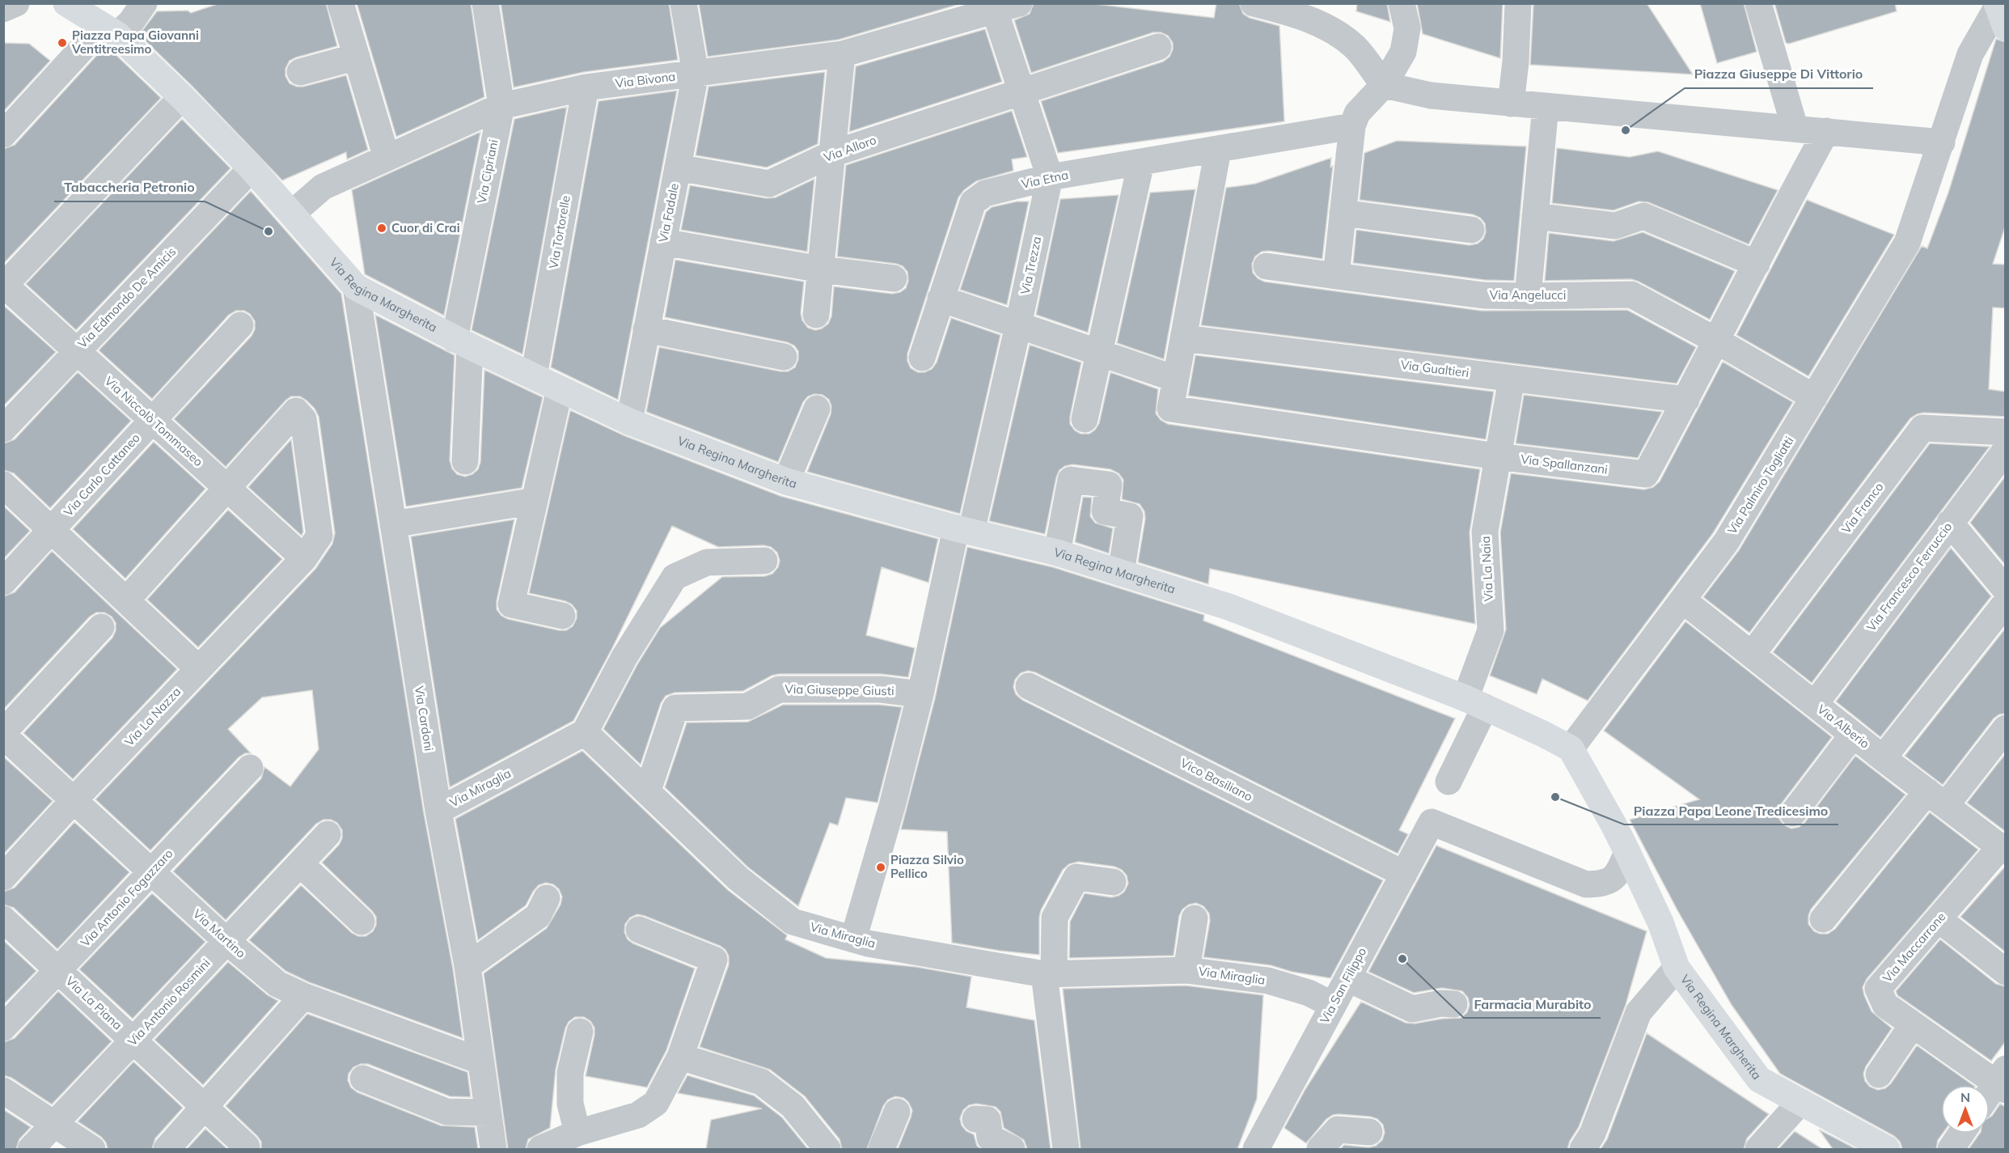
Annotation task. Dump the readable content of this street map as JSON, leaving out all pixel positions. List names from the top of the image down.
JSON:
{
  "streets": {
    "street": [
      "Via Bivona",
      "Via Alloro",
      "Via Cipriani",
      "Via Etna",
      "Via Fadale",
      "Via Tortorelle",
      "Via Trezza",
      "Via Regina Margherita",
      "Via Angelucci",
      "Via Edmondo De Amicis",
      "Via Gualtieri",
      "Via Niccolò Tommaseo",
      "Via Spallanzani",
      "Via Carlo Cattaneo",
      "Via Palmiro Togliatti",
      "Via Franco",
      "Via La Naia",
      "Via Francesco Ferruccio",
      "Via Giuseppe Giusti",
      "Via La Nazza",
      "Via Cardoni",
      "Via Alberio",
      "Vico Basiliano",
      "Via Miraglia",
      "Via Antonio Fogazzaro",
      "Via Martino",
      "Via Maccarrone",
      "Via San Filippo",
      "Via Antonio Rosmini",
      "Via La Piana"
    ]
  },
  "crossings": [
    ["Via Bivona", "Via Cipriani"],
    ["Via Bivona", "Via Fadale"],
    ["Via Bivona", "Via Tortorelle"],
    ["Via Bivona", "Via Regina Margherita"],
    ["Via Alloro", "Via Fadale"],
    ["Via Cipriani", "Via Regina Margherita"],
    ["Via Etna", "Via Trezza"],
    ["Via Fadale", "Via Regina Margherita"],
    ["Via Tortorelle", "Via Regina Margherita"],
    ["Via Trezza", "Via Regina Margherita"],
    ["Via Trezza", "Via Giuseppe Giusti"],
    ["Via Trezza", "Via Miraglia"],
    ["Via Regina Margherita", "Via Edmondo De Amicis"],
    ["Via Regina Margherita", "Via Palmiro Togliatti"],
    ["Via Regina Margherita", "Via La Naia"],
    ["Via Regina Margherita", "Via Cardoni"],
    ["Via Regina Margherita", "Via San Filippo"],
    ["Via Angelucci", "Via Spallanzani"],
    ["Via Angelucci", "Via Palmiro Togliatti"],
    ["Via Edmondo De Amicis", "Via Niccolò Tommaseo"],
    ["Via Gualtieri", "Via Spallanzani"],
    ["Via Gualtieri", "Via La Naia"],
    ["Via Niccolò Tommaseo", "Via Carlo Cattaneo"],
    ["Via Niccolò Tommaseo", "Via La Nazza"],
    ["Via Spallanzani", "Via La Naia"],
    ["Via Palmiro Togliatti", "Via Alberio"],
    ["Via Franco", "Via Alberio"],
    ["Via Francesco Ferruccio", "Via Alberio"],
    ["Via Giuseppe Giusti", "Via Miraglia"],
    ["Via La Nazza", "Via Martino"],
    ["Via Cardoni", "Via Miraglia"],
    ["Via Cardoni", "Via Martino"],
    ["Via Alberio", "Via Maccarrone"],
    ["Vico Basiliano", "Via San Filippo"],
    ["Via Miraglia", "Via San Filippo"],
    ["Via Antonio Fogazzaro", "Via Martino"],
    ["Via Antonio Fogazzaro", "Via La Piana"],
    ["Via Martino", "Via Antonio Rosmini"],
    ["Via Antonio Rosmini", "Via La Piana"]
  ],
  "places": [
    "Piazza Papa Giovanni Ventitreesimo",
    "Piazza Giuseppe Di Vittorio",
    "Cuor di Crai",
    "Tabaccheria Petronio",
    "Piazza Papa Leone Tredicesimo",
    "Piazza Silvio Pellico",
    "Farmacia Murabito"
  ],
  "north": "top"
}
